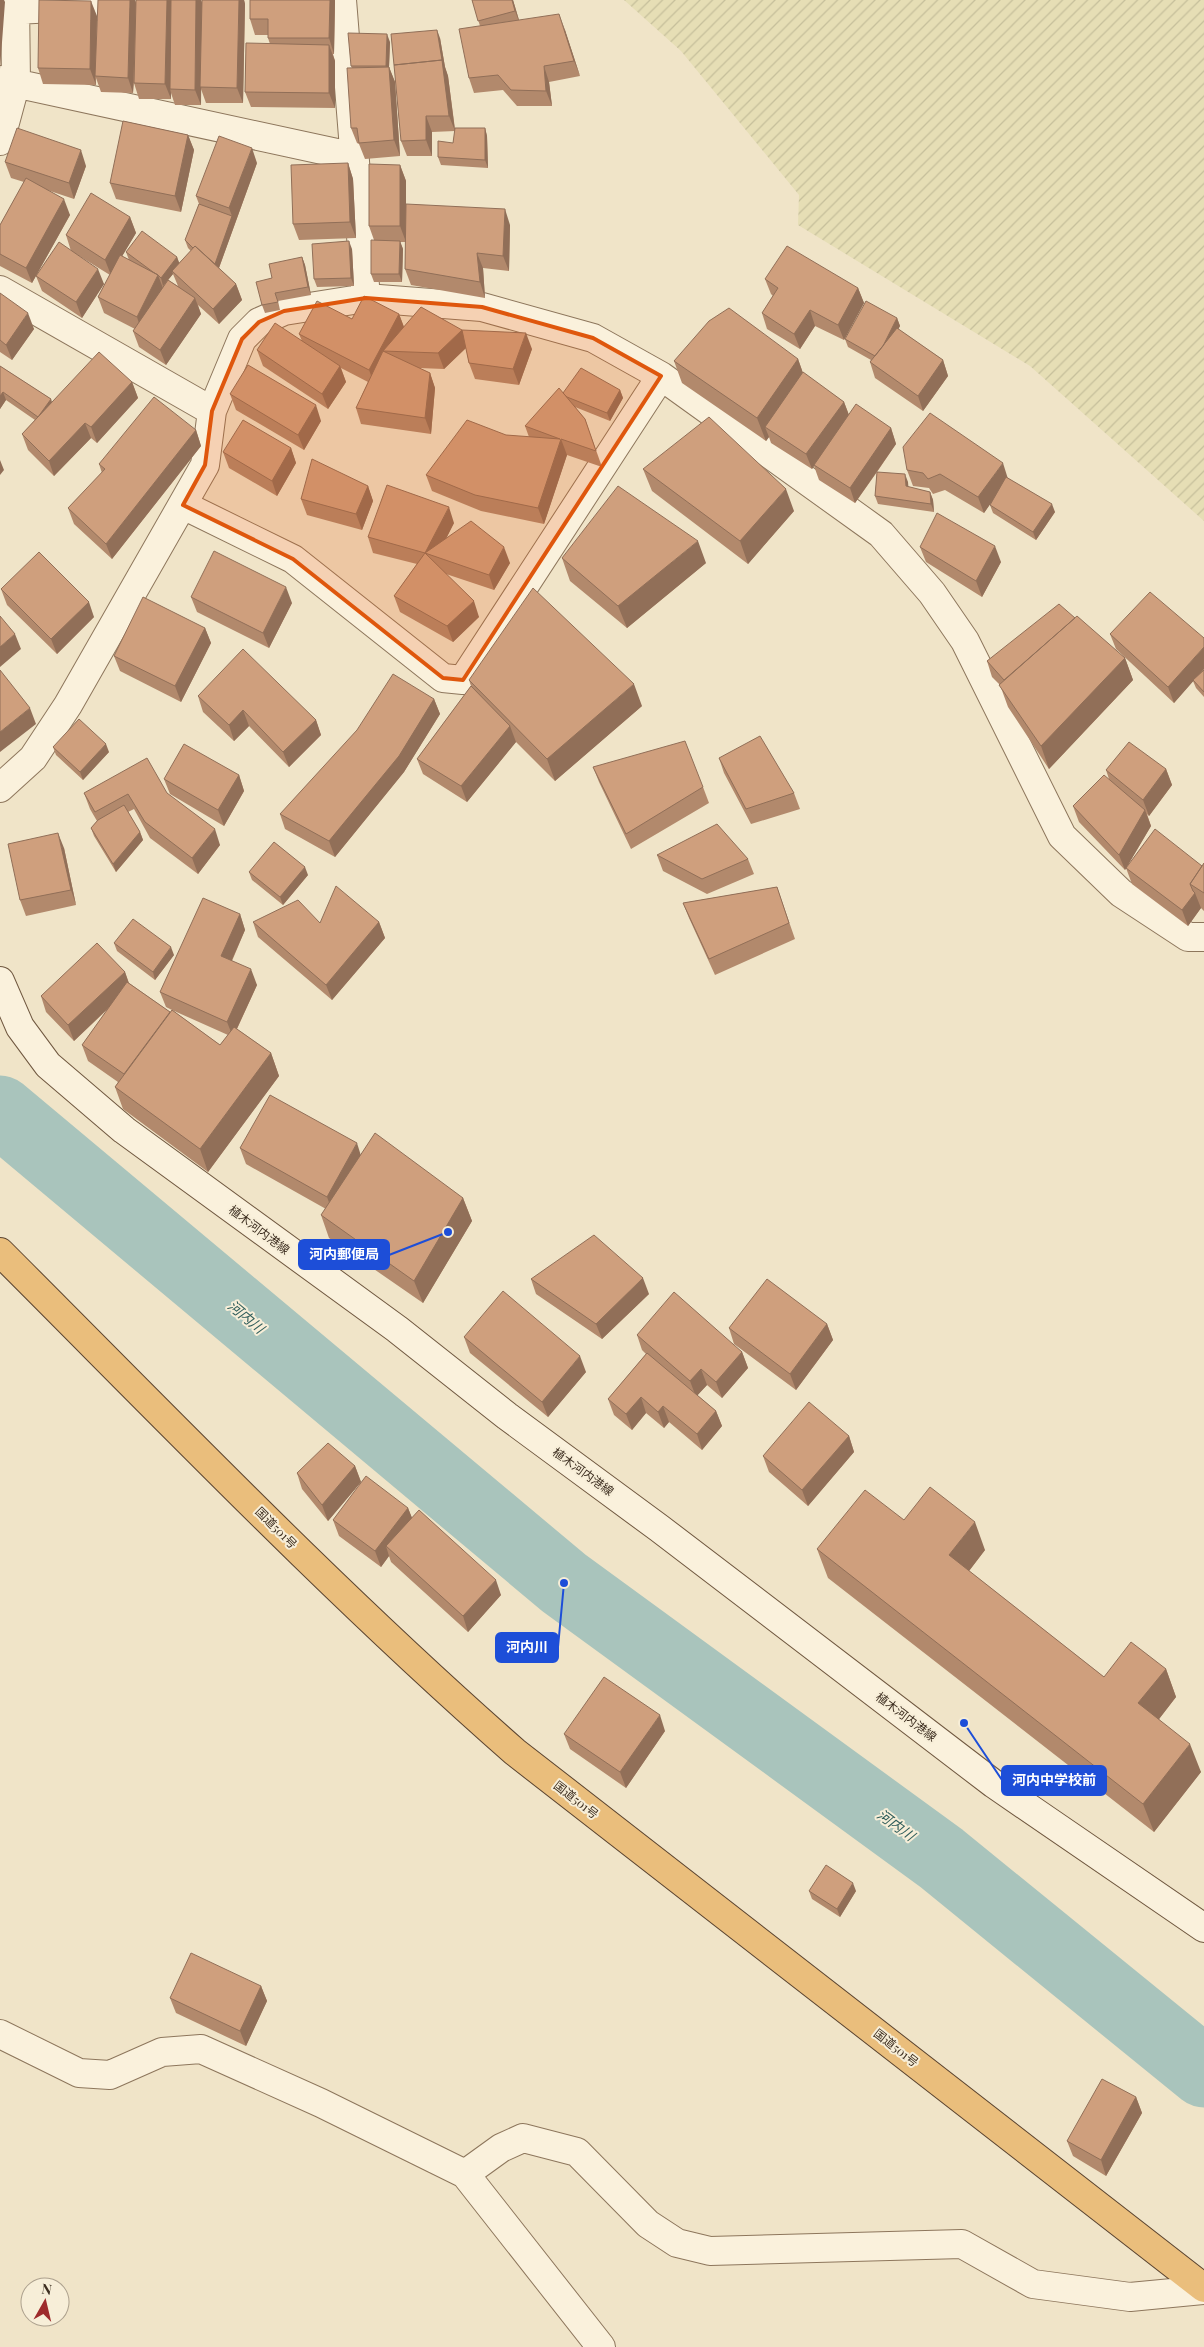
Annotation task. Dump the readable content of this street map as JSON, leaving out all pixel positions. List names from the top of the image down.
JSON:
{
  "streets": {
    "highway": ["国道501号"],
    "street": ["植木河内港線"]
  },
  "water": ["河内川"],
  "places": ["河内郵便局", "河内川", "河内中学校前"],
  "north": "top"
}
